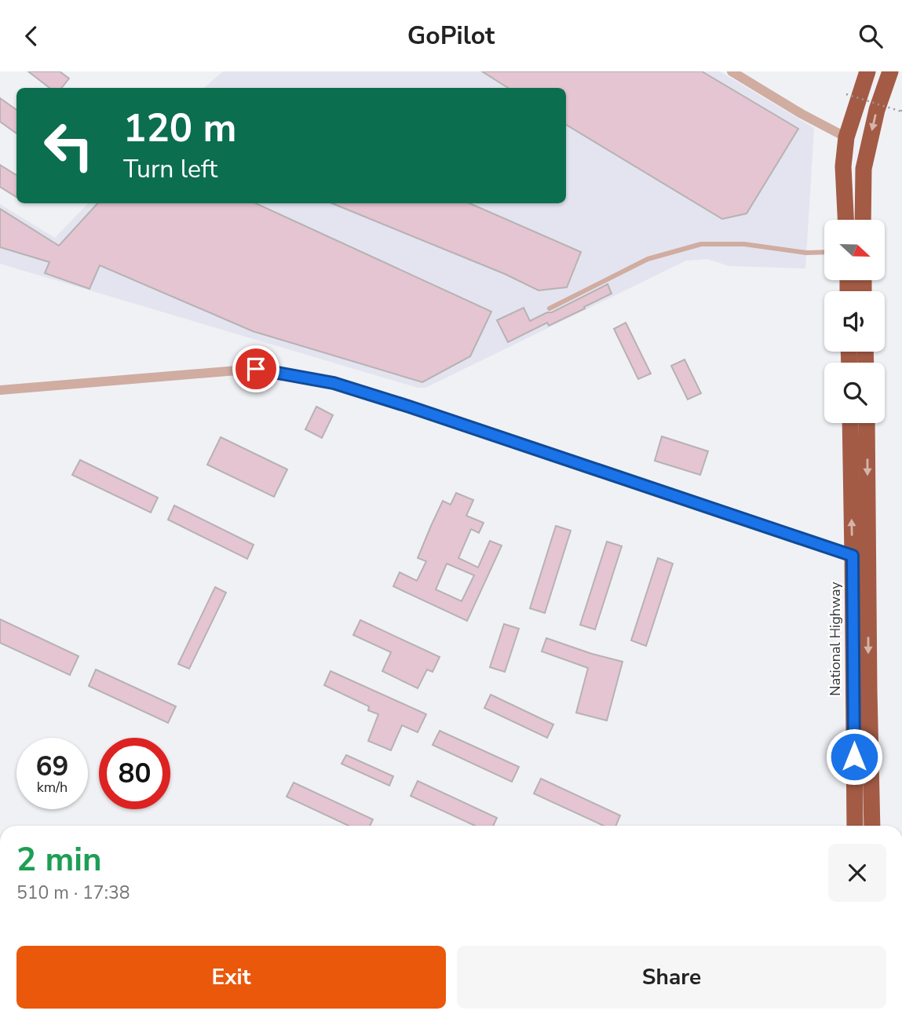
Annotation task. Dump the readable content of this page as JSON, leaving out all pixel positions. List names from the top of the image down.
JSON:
{
  "streets": {
    "highway": ["National Highway"]
  },
  "north": "right",
  "page": {
    "header": "GoPilot",
    "turn": ["120 m", "Turn left"],
    "speed": "69 km/h",
    "limit": "80",
    "heading": ["2 min", "510 m · 17:38"],
    "buttons": ["Exit", "Share"]
  }
}
